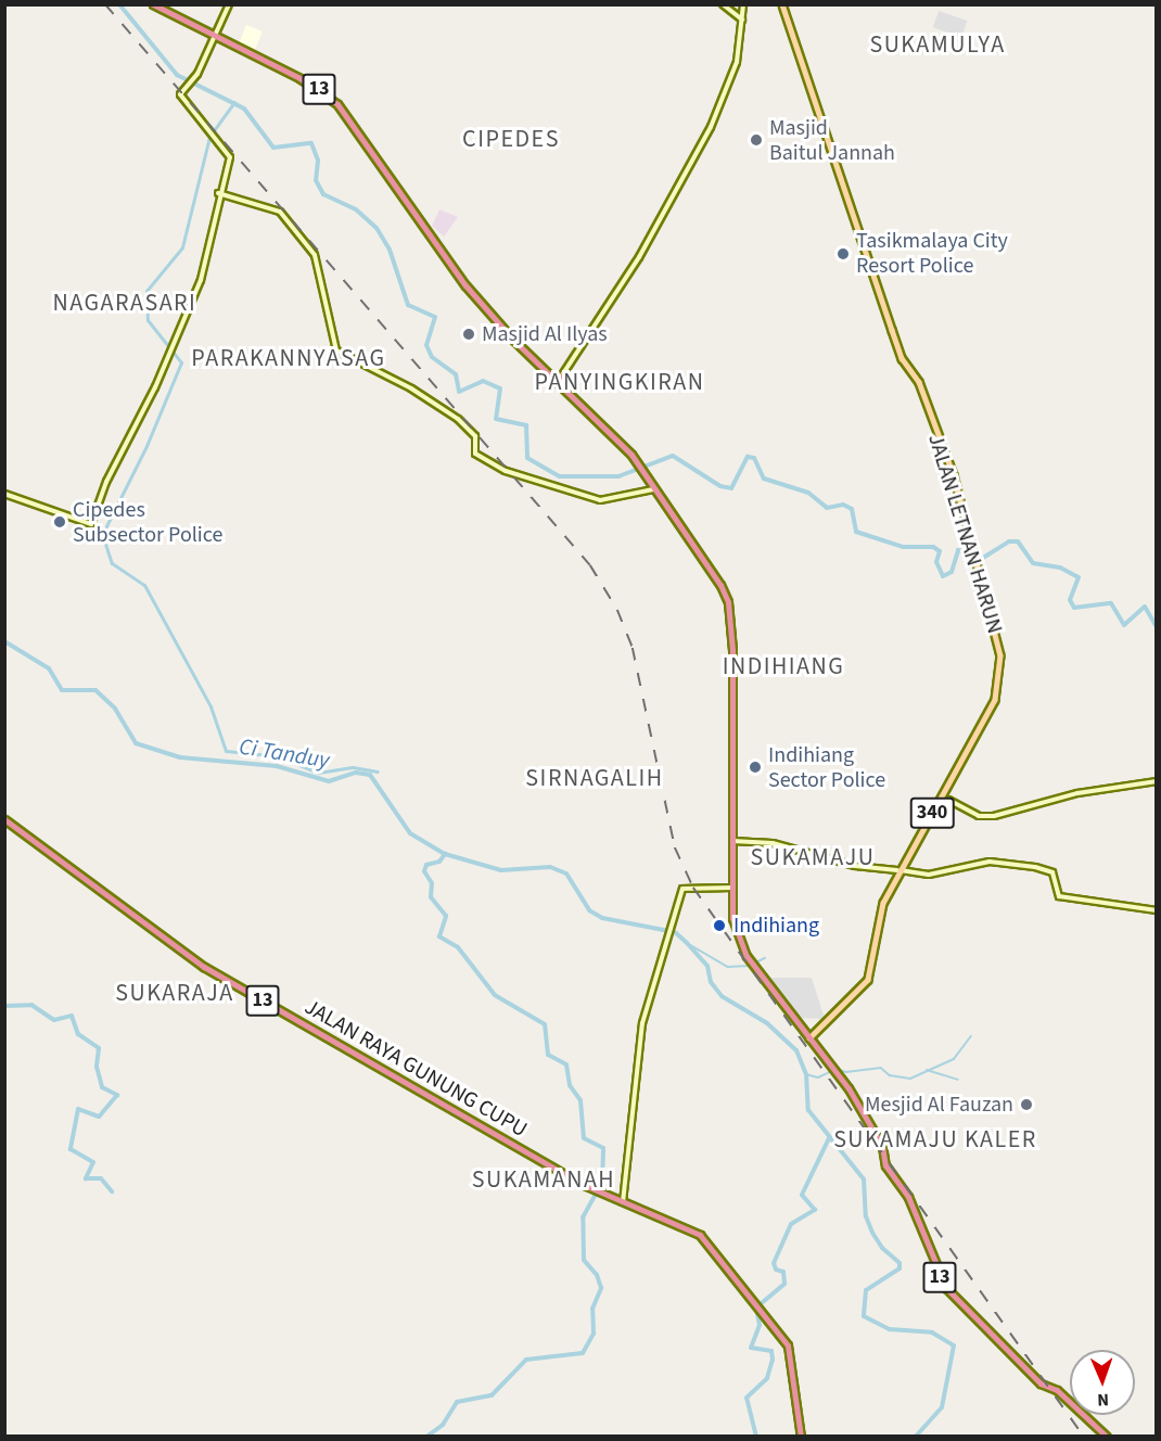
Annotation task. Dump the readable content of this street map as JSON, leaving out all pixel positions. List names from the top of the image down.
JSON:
{
  "streets": {
    "highway": ["13", "JALAN RAYA GUNUNG CUPU"],
    "main road": ["JALAN LETNAN HARUN", "340"]
  },
  "crossings": [
    ["13", "JALAN LETNAN HARUN"],
    ["13", "JALAN RAYA GUNUNG CUPU"]
  ],
  "districts": [
    "SUKAMULYA",
    "CIPEDES",
    "NAGARASARI",
    "PARAKANNYASAG",
    "PANYINGKIRAN",
    "INDIHIANG",
    "SIRNAGALIH",
    "SUKAMAJU",
    "SUKARAJA",
    "SUKAMAJU KALER",
    "SUKAMANAH"
  ],
  "water": ["Ci Tanduy"],
  "places": [
    "Masjid Baitul Jannah",
    "Tasikmalaya City Resort Police",
    "Masjid Al Ilyas",
    "Cipedes Subsector Police",
    "Indihiang Sector Police",
    "Indihiang",
    "Mesjid Al Fauzan"
  ],
  "north": "bottom"
}
